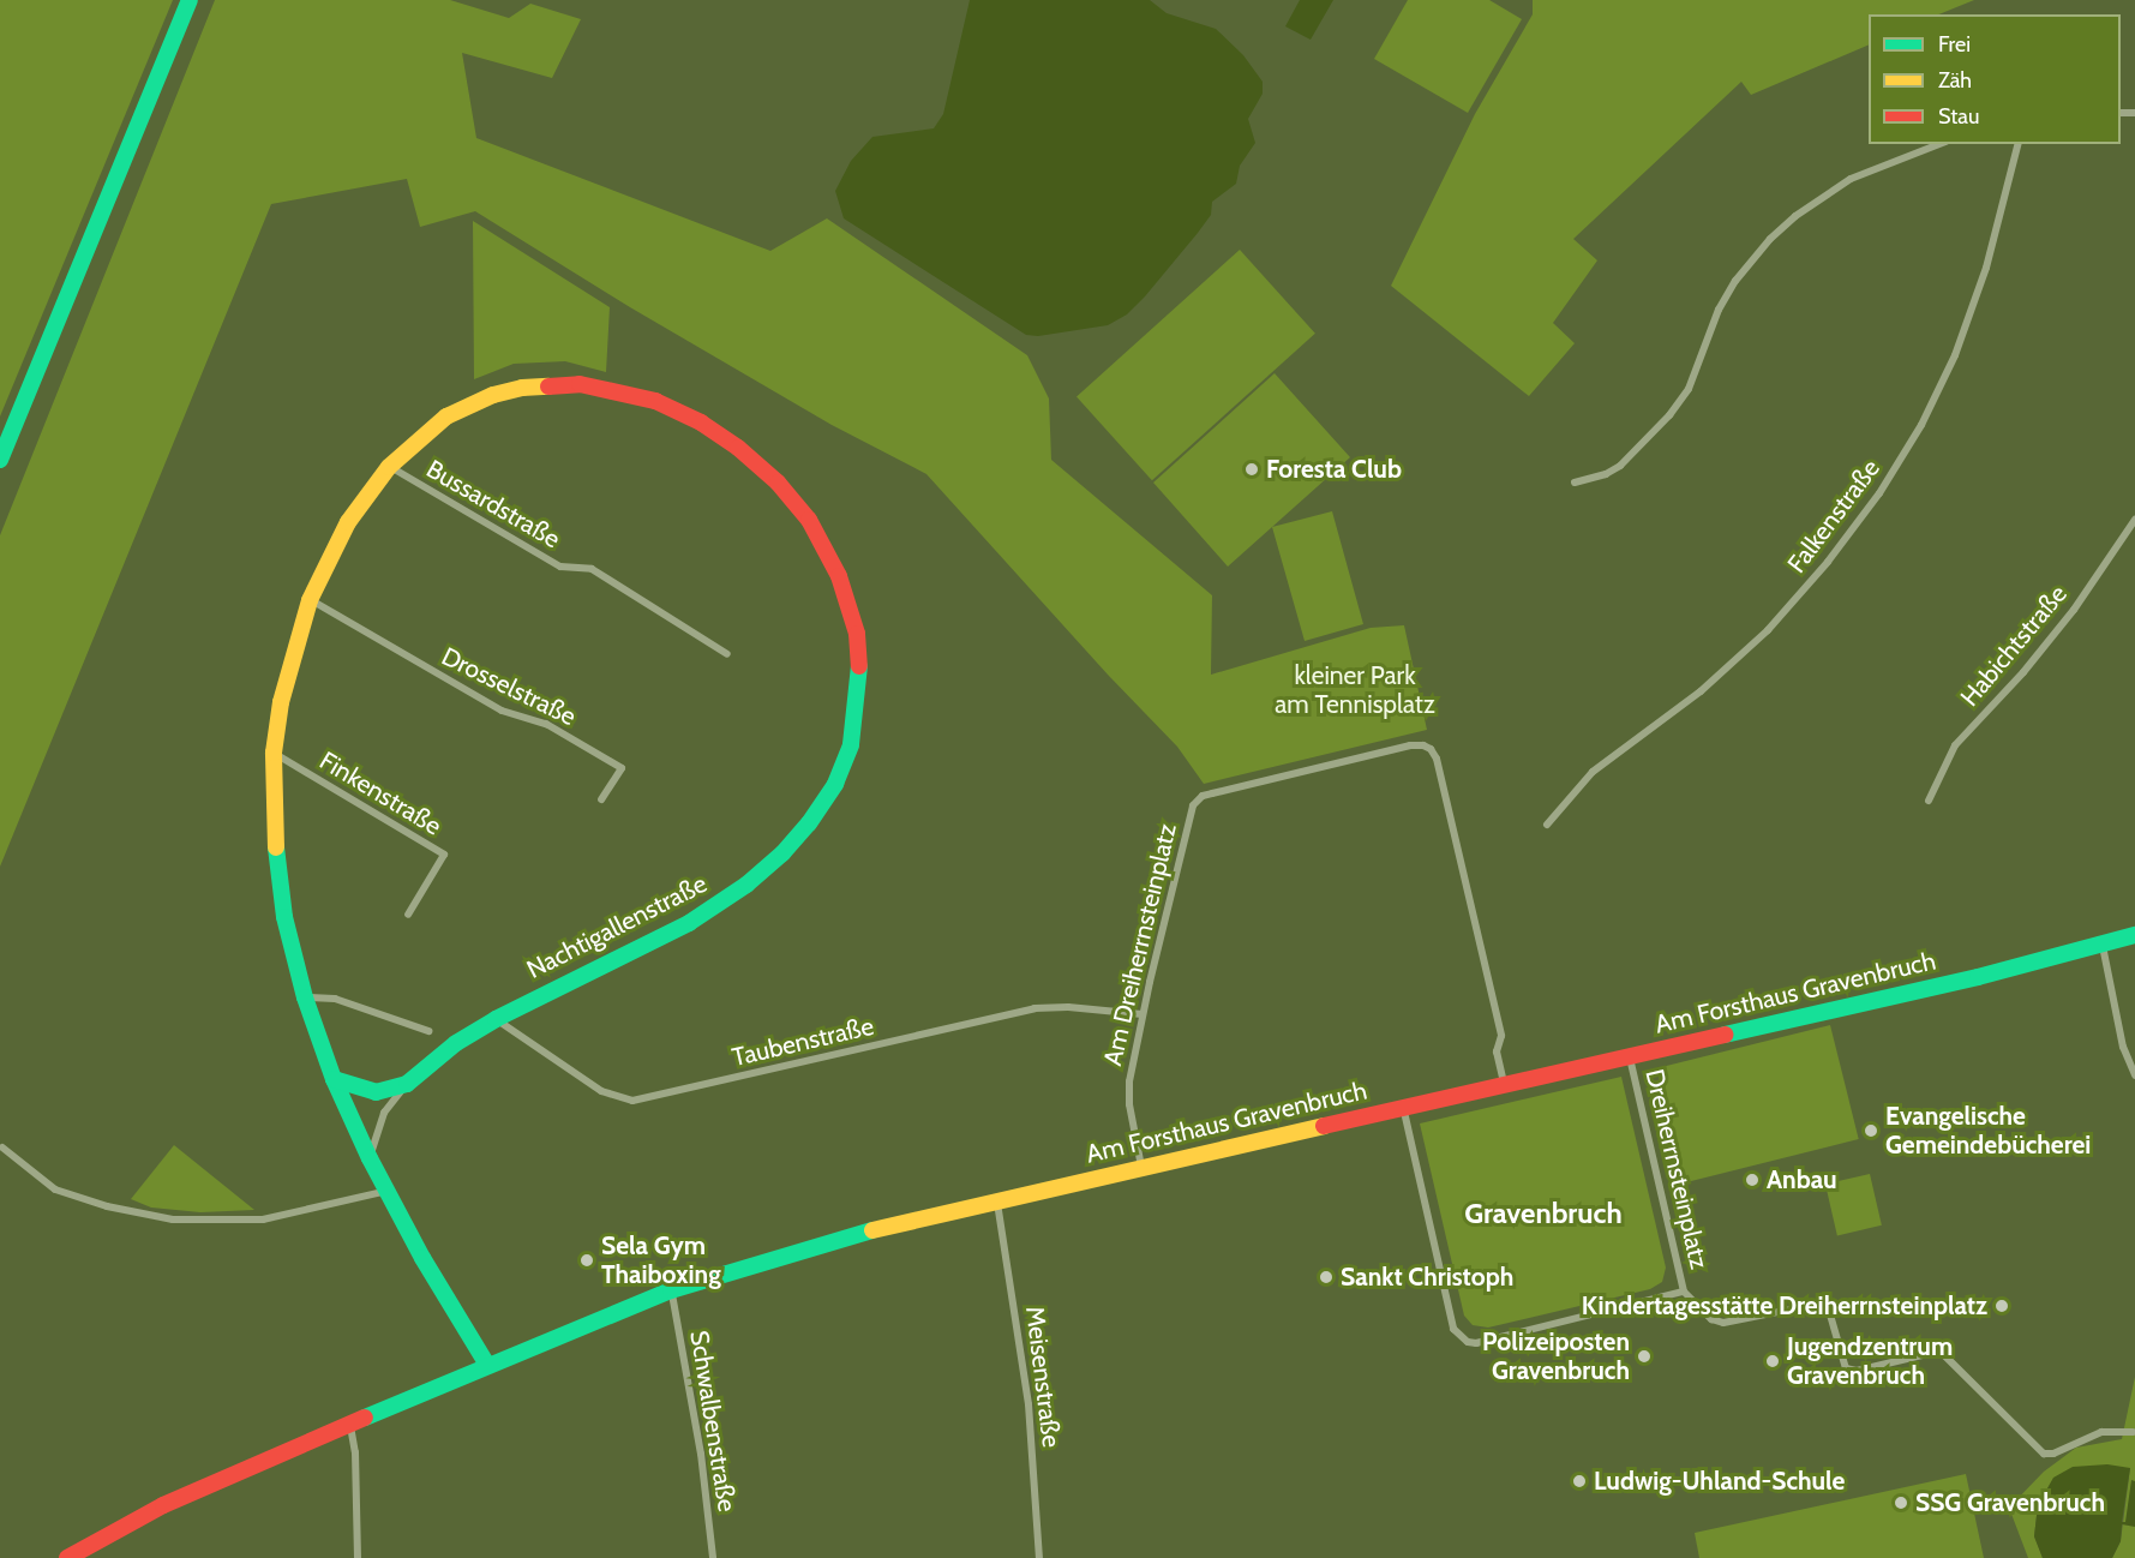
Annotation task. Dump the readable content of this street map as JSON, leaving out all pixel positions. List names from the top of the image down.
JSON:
{
  "streets": {
    "street": [
      "Bussardstraße",
      "Falkenstraße",
      "Habichtstraße",
      "Drosselstraße",
      "Finkenstraße",
      "Nachtigallenstraße",
      "Am Dreiherrnsteinplatz",
      "Am Forsthaus Gravenbruch",
      "Taubenstraße",
      "Dreiherrnsteinplatz",
      "Meisenstraße",
      "Schwalbenstraße"
    ]
  },
  "crossings": [
    ["Bussardstraße", "Nachtigallenstraße"],
    ["Drosselstraße", "Nachtigallenstraße"],
    ["Finkenstraße", "Nachtigallenstraße"],
    ["Nachtigallenstraße", "Am Forsthaus Gravenbruch"],
    ["Nachtigallenstraße", "Taubenstraße"],
    ["Am Dreiherrnsteinplatz", "Am Forsthaus Gravenbruch"],
    ["Am Dreiherrnsteinplatz", "Taubenstraße"],
    ["Am Forsthaus Gravenbruch", "Dreiherrnsteinplatz"],
    ["Am Forsthaus Gravenbruch", "Meisenstraße"],
    ["Am Forsthaus Gravenbruch", "Schwalbenstraße"]
  ],
  "districts": ["Gravenbruch"],
  "parks": ["kleiner Park am Tennisplatz"],
  "places": [
    "Foresta Club",
    "Evangelische Gemeindebücherei",
    "Anbau",
    "Sela Gym Thaiboxing",
    "Sankt Christoph",
    "Kindertagesstätte Dreiherrnsteinplatz",
    "Polizeiposten Gravenbruch",
    "Jugendzentrum Gravenbruch",
    "Ludwig-Uhland-Schule",
    "SSG Gravenbruch"
  ],
  "legend": ["Frei", "Zäh", "Stau"]
}
